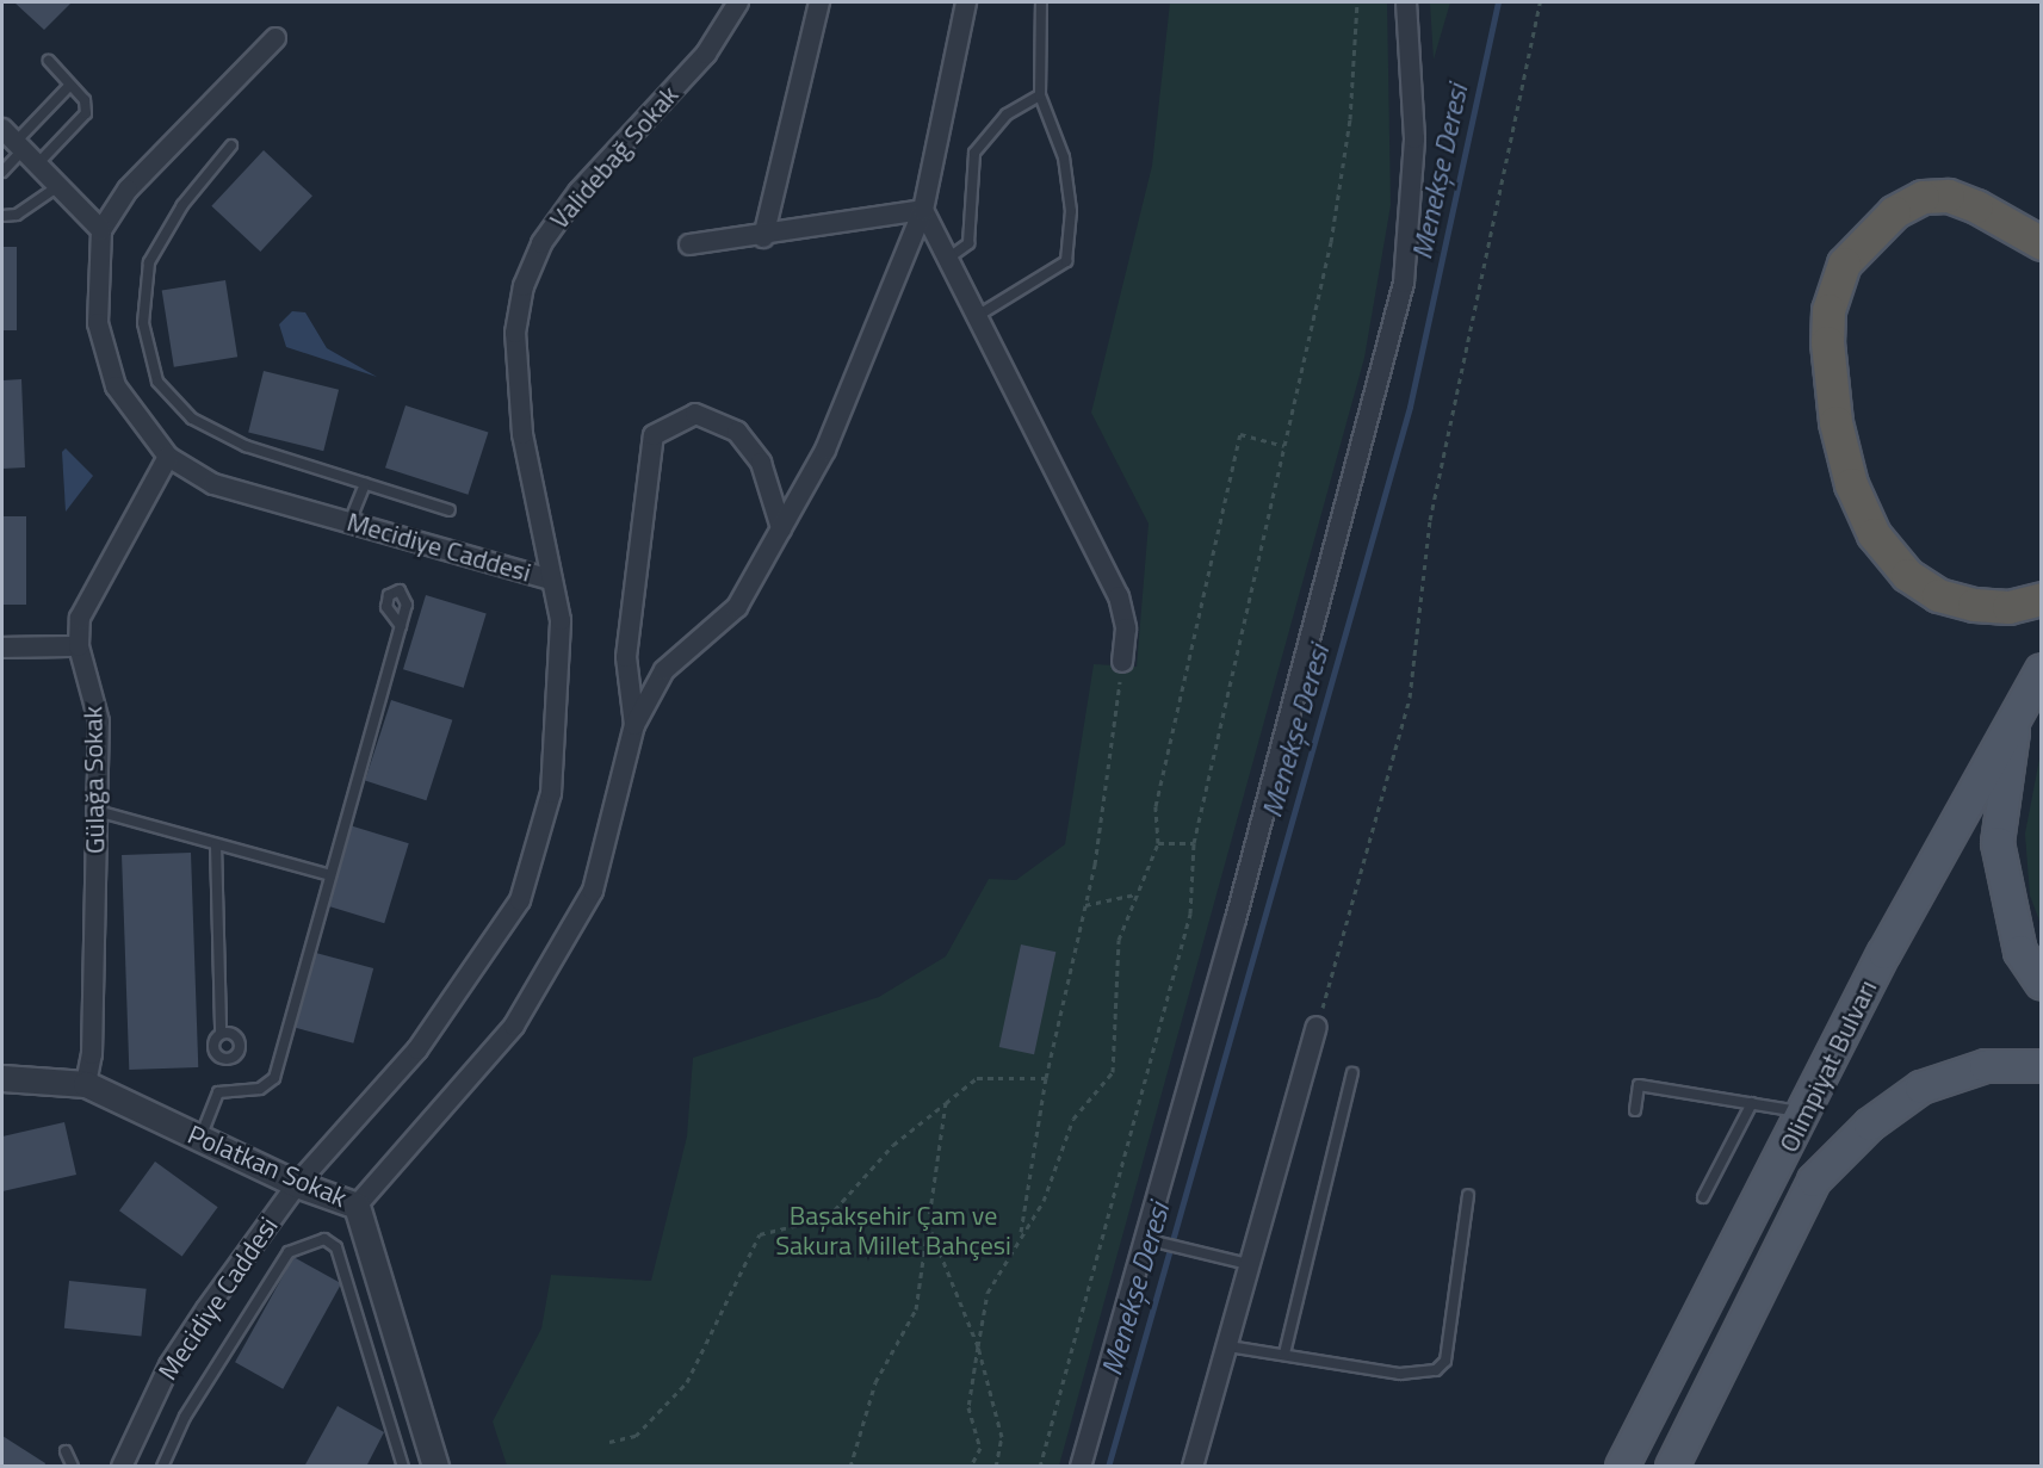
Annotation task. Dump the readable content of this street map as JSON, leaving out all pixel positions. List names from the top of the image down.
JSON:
{
  "streets": {
    "main road": ["Olimpiyat Bulvarı"],
    "street": [
      "Validebağ Sokak",
      "Mecidiye Caddesi",
      "Gülağa Sokak",
      "Polatkan Sokak"
    ]
  },
  "crossings": [
    ["Validebağ Sokak", "Mecidiye Caddesi"],
    ["Mecidiye Caddesi", "Gülağa Sokak"],
    ["Mecidiye Caddesi", "Polatkan Sokak"],
    ["Gülağa Sokak", "Polatkan Sokak"]
  ],
  "water": ["Menekşe Deresi"],
  "parks": ["Başakşehir Çam ve Sakura Millet Bahçesi"]
}
